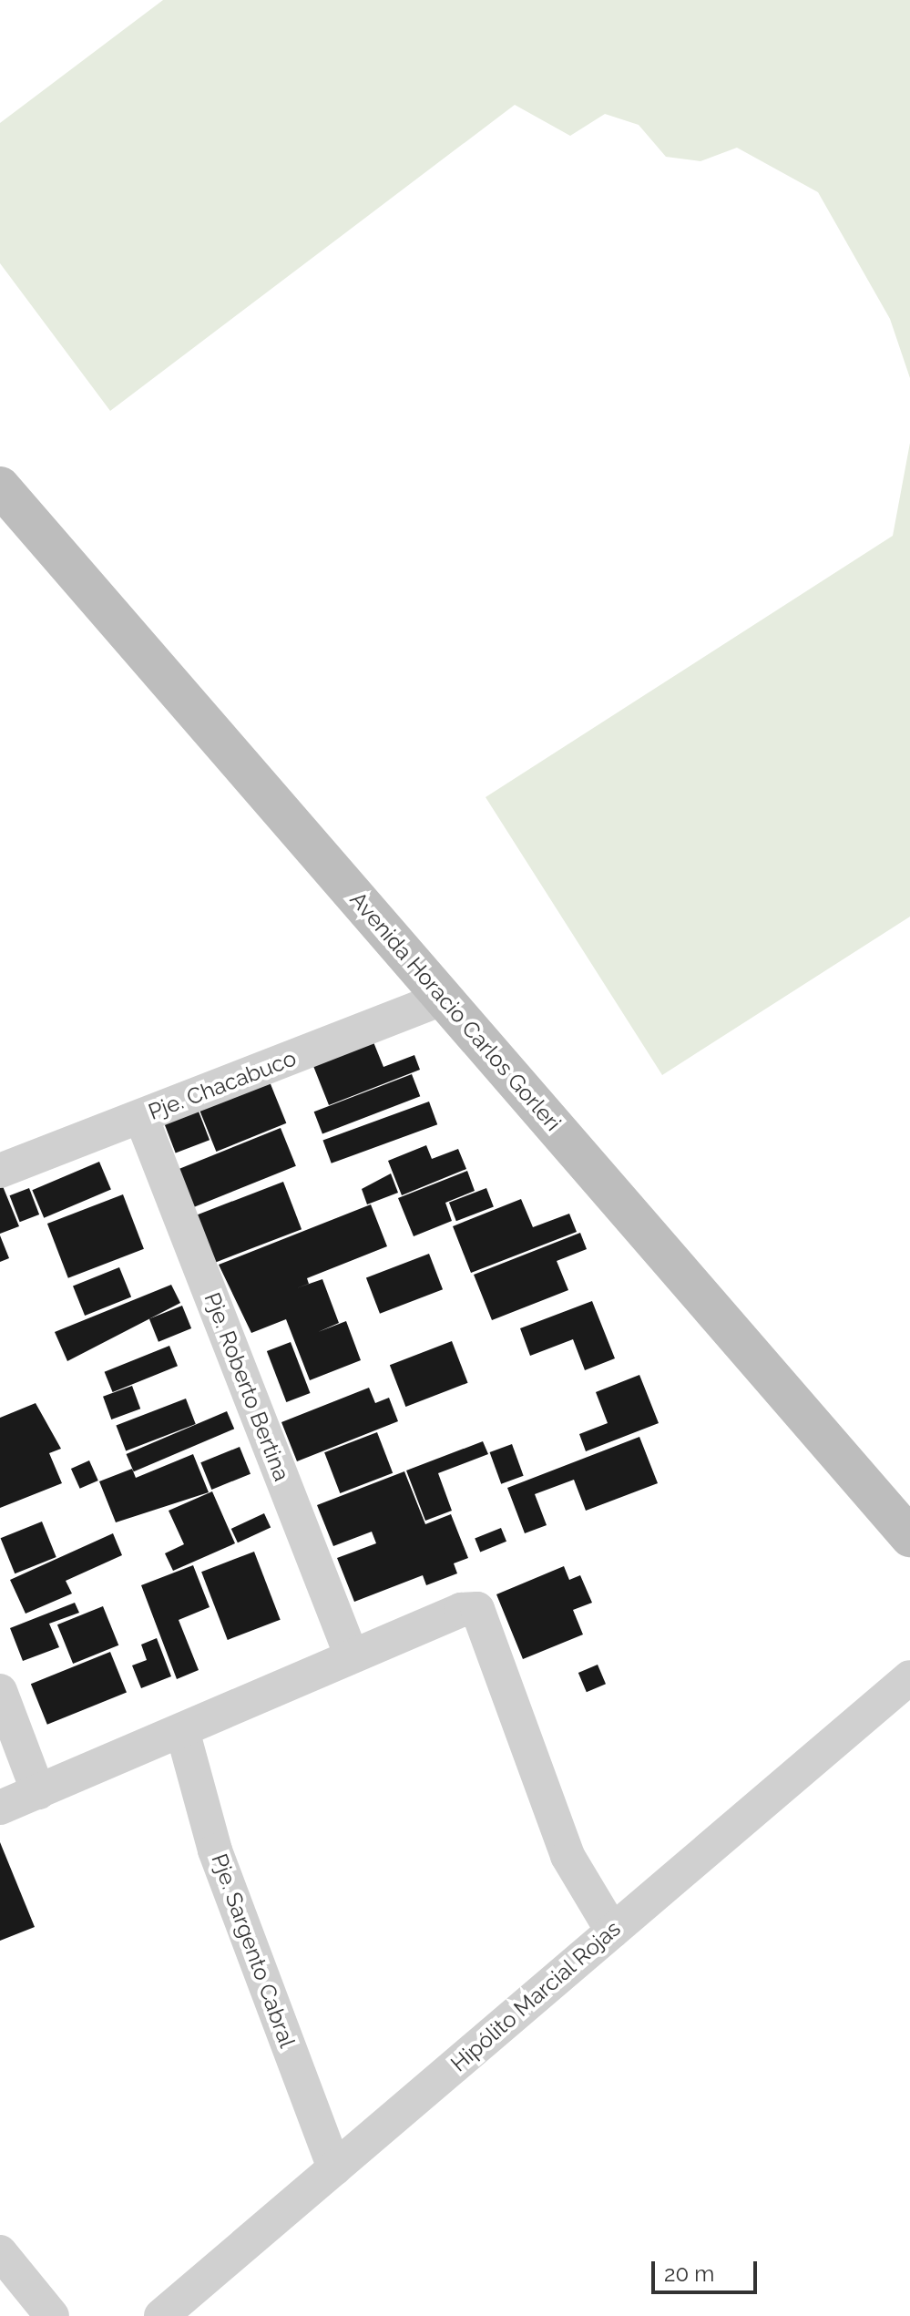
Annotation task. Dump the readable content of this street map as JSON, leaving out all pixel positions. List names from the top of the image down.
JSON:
{
  "streets": {
    "main road": ["Avenida Horacio Carlos Gorleri"],
    "street": [
      "Pje. Chacabuco",
      "Pje. Roberto Bertina",
      "Pje. Sargento Cabral",
      "Hipólito Marcial Rojas"
    ]
  },
  "crossings": [
    ["Avenida Horacio Carlos Gorleri", "Pje. Chacabuco"],
    ["Pje. Chacabuco", "Pje. Roberto Bertina"],
    ["Pje. Sargento Cabral", "Hipólito Marcial Rojas"]
  ],
  "scale_bar": "20 m"
}
